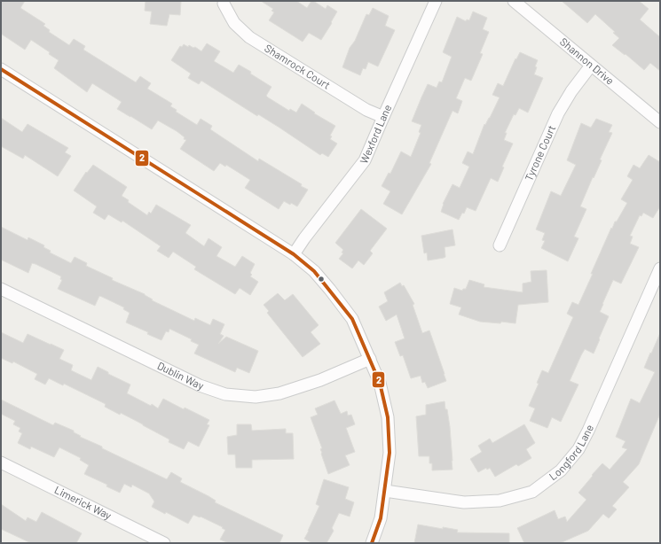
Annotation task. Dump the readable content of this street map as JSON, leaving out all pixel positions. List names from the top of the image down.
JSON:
{
  "streets": {
    "street": [
      "Shannon Drive",
      "Shamrock Court",
      "Wexford Lane",
      "Tyrone Court",
      "Dublin Way",
      "Longford Lane",
      "Limerick Way"
    ]
  },
  "crossings": [
    ["Shannon Drive", "Tyrone Court"],
    ["Shamrock Court", "Wexford Lane"]
  ],
  "lines": ["transit line 2"]
}
